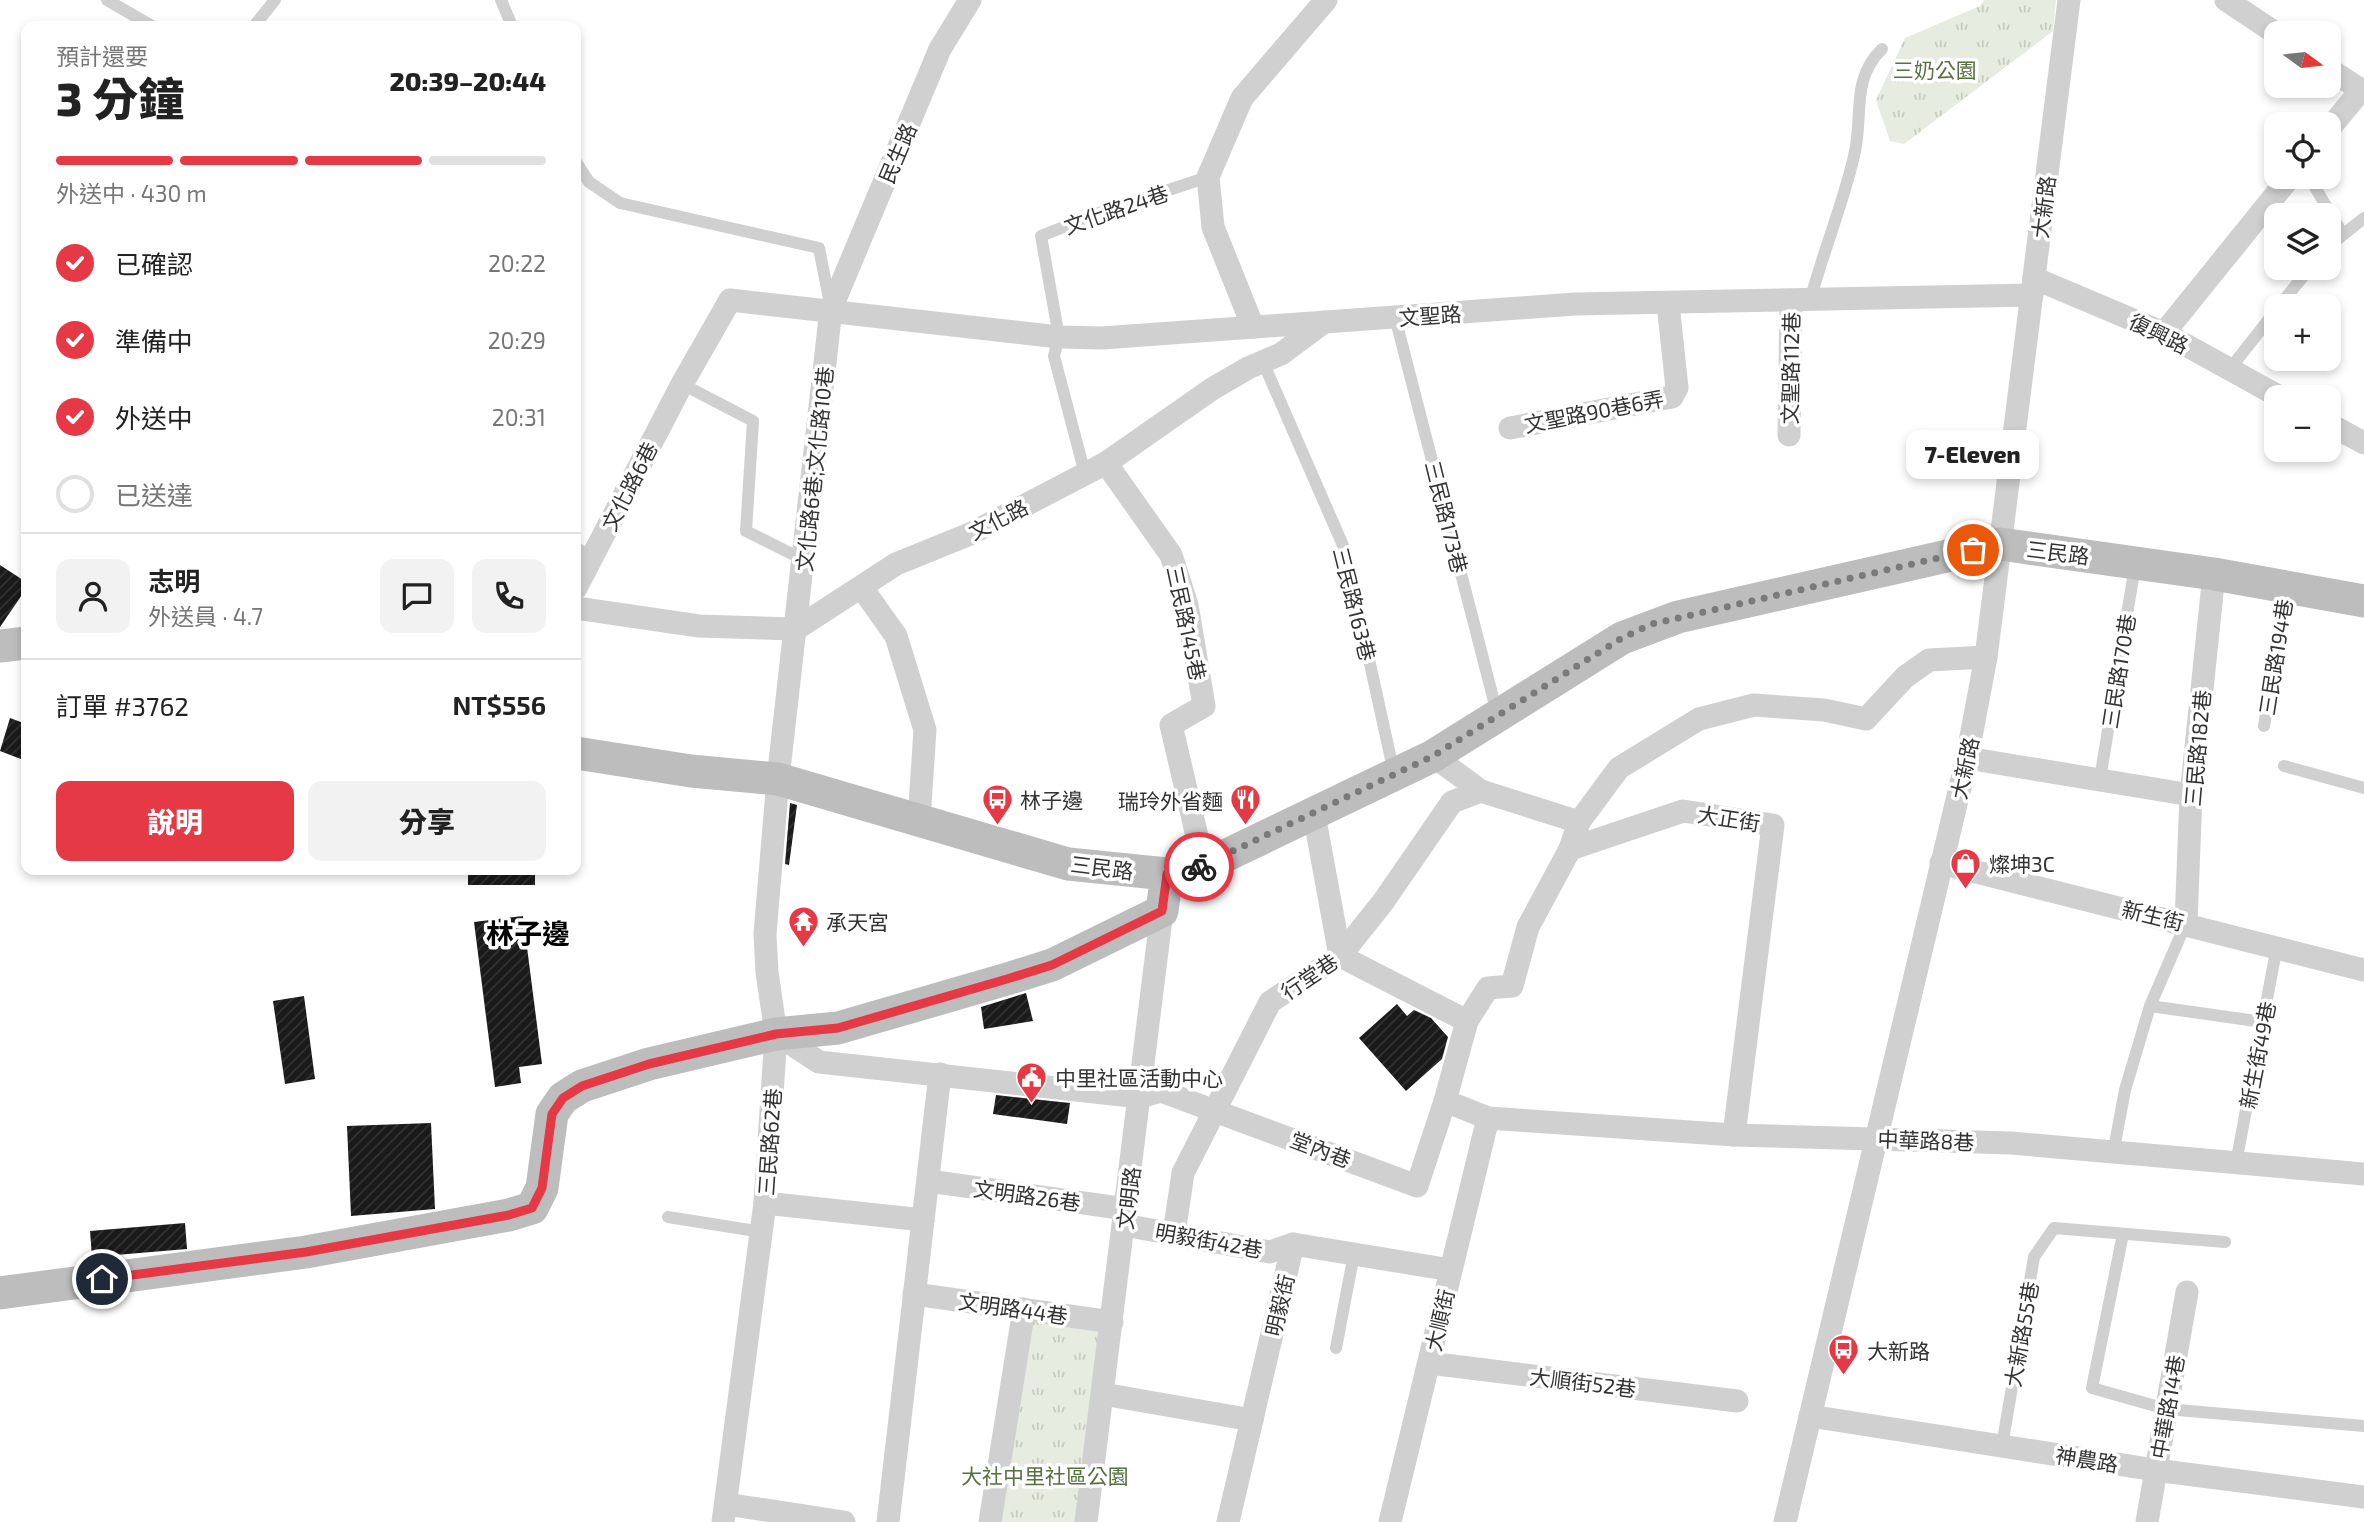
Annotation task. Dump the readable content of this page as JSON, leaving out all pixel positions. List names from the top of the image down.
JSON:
{
  "streets": {
    "main road": ["三民路", "文明路"],
    "street": [
      "民生路",
      "大新路",
      "文聖路",
      "復興路",
      "文聖路112巷",
      "文聖路90巷6弄",
      "文化路6巷;文化路10巷",
      "文化路6巷",
      "文化路",
      "三民路145巷",
      "三民路182巷",
      "大正街",
      "新生街",
      "行堂巷",
      "中華路8巷",
      "三民路62巷",
      "堂內巷",
      "文明路26巷",
      "明毅街42巷",
      "明毅街",
      "文明路44巷",
      "大順街",
      "大順街52巷",
      "中華路14巷",
      "神農路"
    ],
    "lane": [
      "文化路24巷",
      "三民路173巷",
      "三民路163巷",
      "三民路194巷",
      "三民路170巷",
      "新生街49巷",
      "大新路55巷"
    ]
  },
  "crossings": [
    ["民生路", "文聖路"],
    ["民生路", "文化路6巷;文化路10巷"],
    ["民生路", "文化路6巷"],
    ["大新路", "文聖路"],
    ["大新路", "復興路"],
    ["大新路", "三民路"],
    ["大新路", "新生街"],
    ["大新路", "中華路8巷"],
    ["大新路", "神農路"],
    ["文化路24巷", "文聖路"],
    ["文聖路", "復興路"],
    ["文聖路", "文聖路112巷"],
    ["文聖路", "文聖路90巷6弄"],
    ["文聖路", "文化路6巷;文化路10巷"],
    ["文聖路", "文化路6巷"],
    ["文聖路", "三民路173巷"],
    ["文聖路", "文化路"],
    ["文化路6巷;文化路10巷", "文化路6巷"],
    ["文化路6巷;文化路10巷", "文化路"],
    ["三民路173巷", "三民路"],
    ["文化路", "三民路163巷"],
    ["文化路", "三民路145巷"],
    ["三民路", "三民路163巷"],
    ["三民路", "三民路145巷"],
    ["三民路", "三民路194巷"],
    ["三民路", "三民路170巷"],
    ["三民路", "三民路182巷"],
    ["三民路", "三民路62巷"],
    ["三民路", "文明路"],
    ["三民路182巷", "新生街"],
    ["大正街", "中華路8巷"],
    ["新生街", "新生街49巷"],
    ["行堂巷", "堂內巷"],
    ["行堂巷", "明毅街42巷"],
    ["新生街49巷", "中華路8巷"],
    ["中華路8巷", "堂內巷"],
    ["中華路8巷", "大順街"],
    ["三民路62巷", "堂內巷"],
    ["堂內巷", "文明路"],
    ["文明路26巷", "文明路"],
    ["文明路26巷", "明毅街42巷"],
    ["文明路", "明毅街42巷"],
    ["文明路", "文明路44巷"],
    ["明毅街42巷", "明毅街"],
    ["明毅街", "大順街"],
    ["大順街", "大順街52巷"],
    ["大新路55巷", "神農路"],
    ["中華路14巷", "神農路"]
  ],
  "districts": ["林子邊"],
  "parks": ["三奶公園", "大社中里社區公園"],
  "places": {
    "other": ["7-Eleven"],
    "bus stop": ["林子邊", "大新路"],
    "restaurant": ["瑞玲外省麵"],
    "shop": ["燦坤3C"],
    "temple": ["承天宮"],
    "public building": ["中里社區活動中心"]
  },
  "north": "right",
  "page": {
    "map_buttons": ["+", "−"],
    "heading": ["3 分鐘", "預計還要", "20:39–20:44"],
    "panel": [
      "志明",
      "外送員 · 4.7",
      "訂單 #3762",
      "NT$556"
    ],
    "bar": "外送中 · 430 m",
    "list": [
      ["已確認", "20:22"],
      ["準備中", "20:29"],
      ["外送中", "20:31"],
      "已送達"
    ],
    "bubble": "7-Eleven",
    "buttons": ["說明", "分享"]
  }
}
